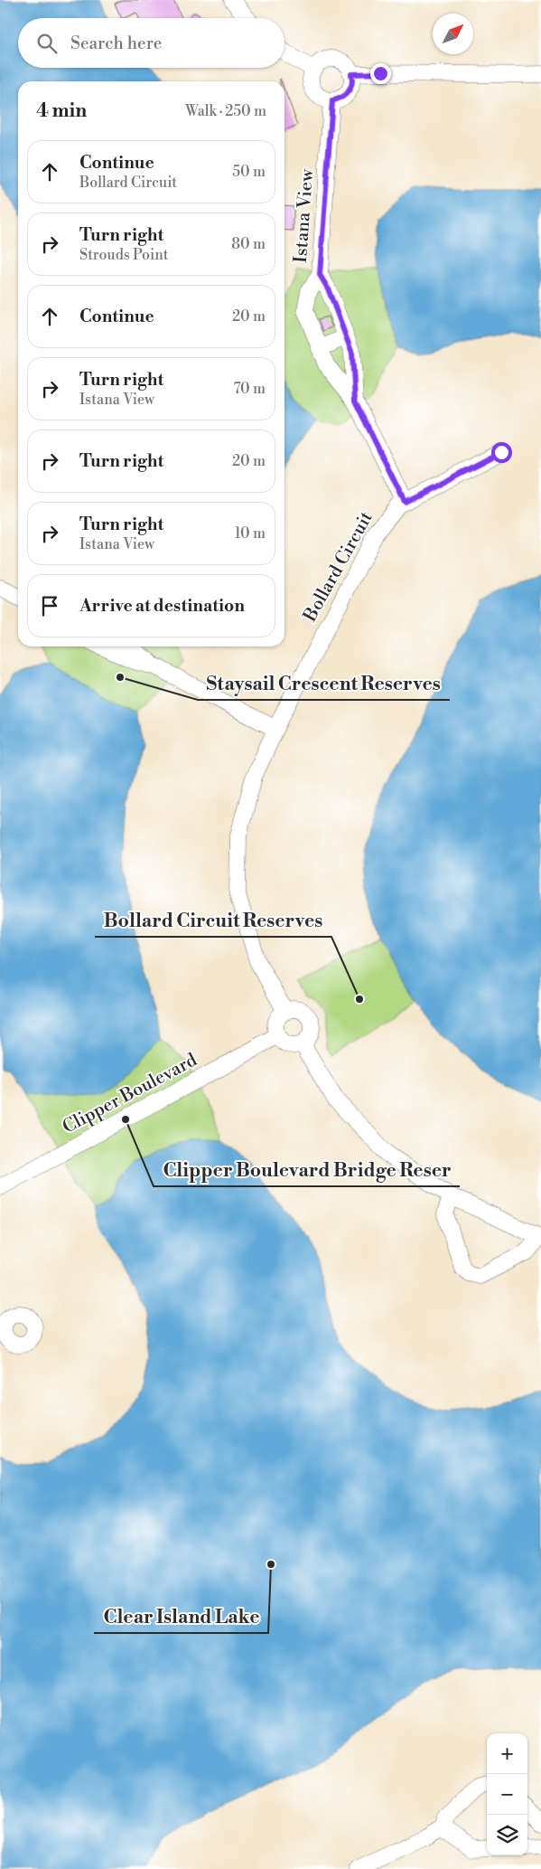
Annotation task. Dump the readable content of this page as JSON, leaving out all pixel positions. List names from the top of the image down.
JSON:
{
  "streets": {
    "street": ["Istana View", "Bollard Circuit", "Clipper Boulevard"]
  },
  "crossings": [
    ["Bollard Circuit", "Clipper Boulevard"]
  ],
  "places": [
    "Staysail Crescent Reserves",
    "Bollard Circuit Reserves",
    "Clipper Boulevard Bridge Reser",
    "Clear Island Lake"
  ],
  "north": "top right",
  "page": {
    "search": "Search here",
    "heading": ["4 min", "Walk · 250 m"],
    "list": [
      ["Continue", "Bollard Circuit", "50 m"],
      ["Turn right", "Strouds Point", "80 m"],
      ["Continue", "20 m"],
      ["Turn right", "Istana View", "70 m"],
      ["Turn right", "20 m"],
      ["Turn right", "Istana View", "10 m"],
      "Arrive at destination"
    ],
    "map_buttons": ["+", "−"]
  }
}
